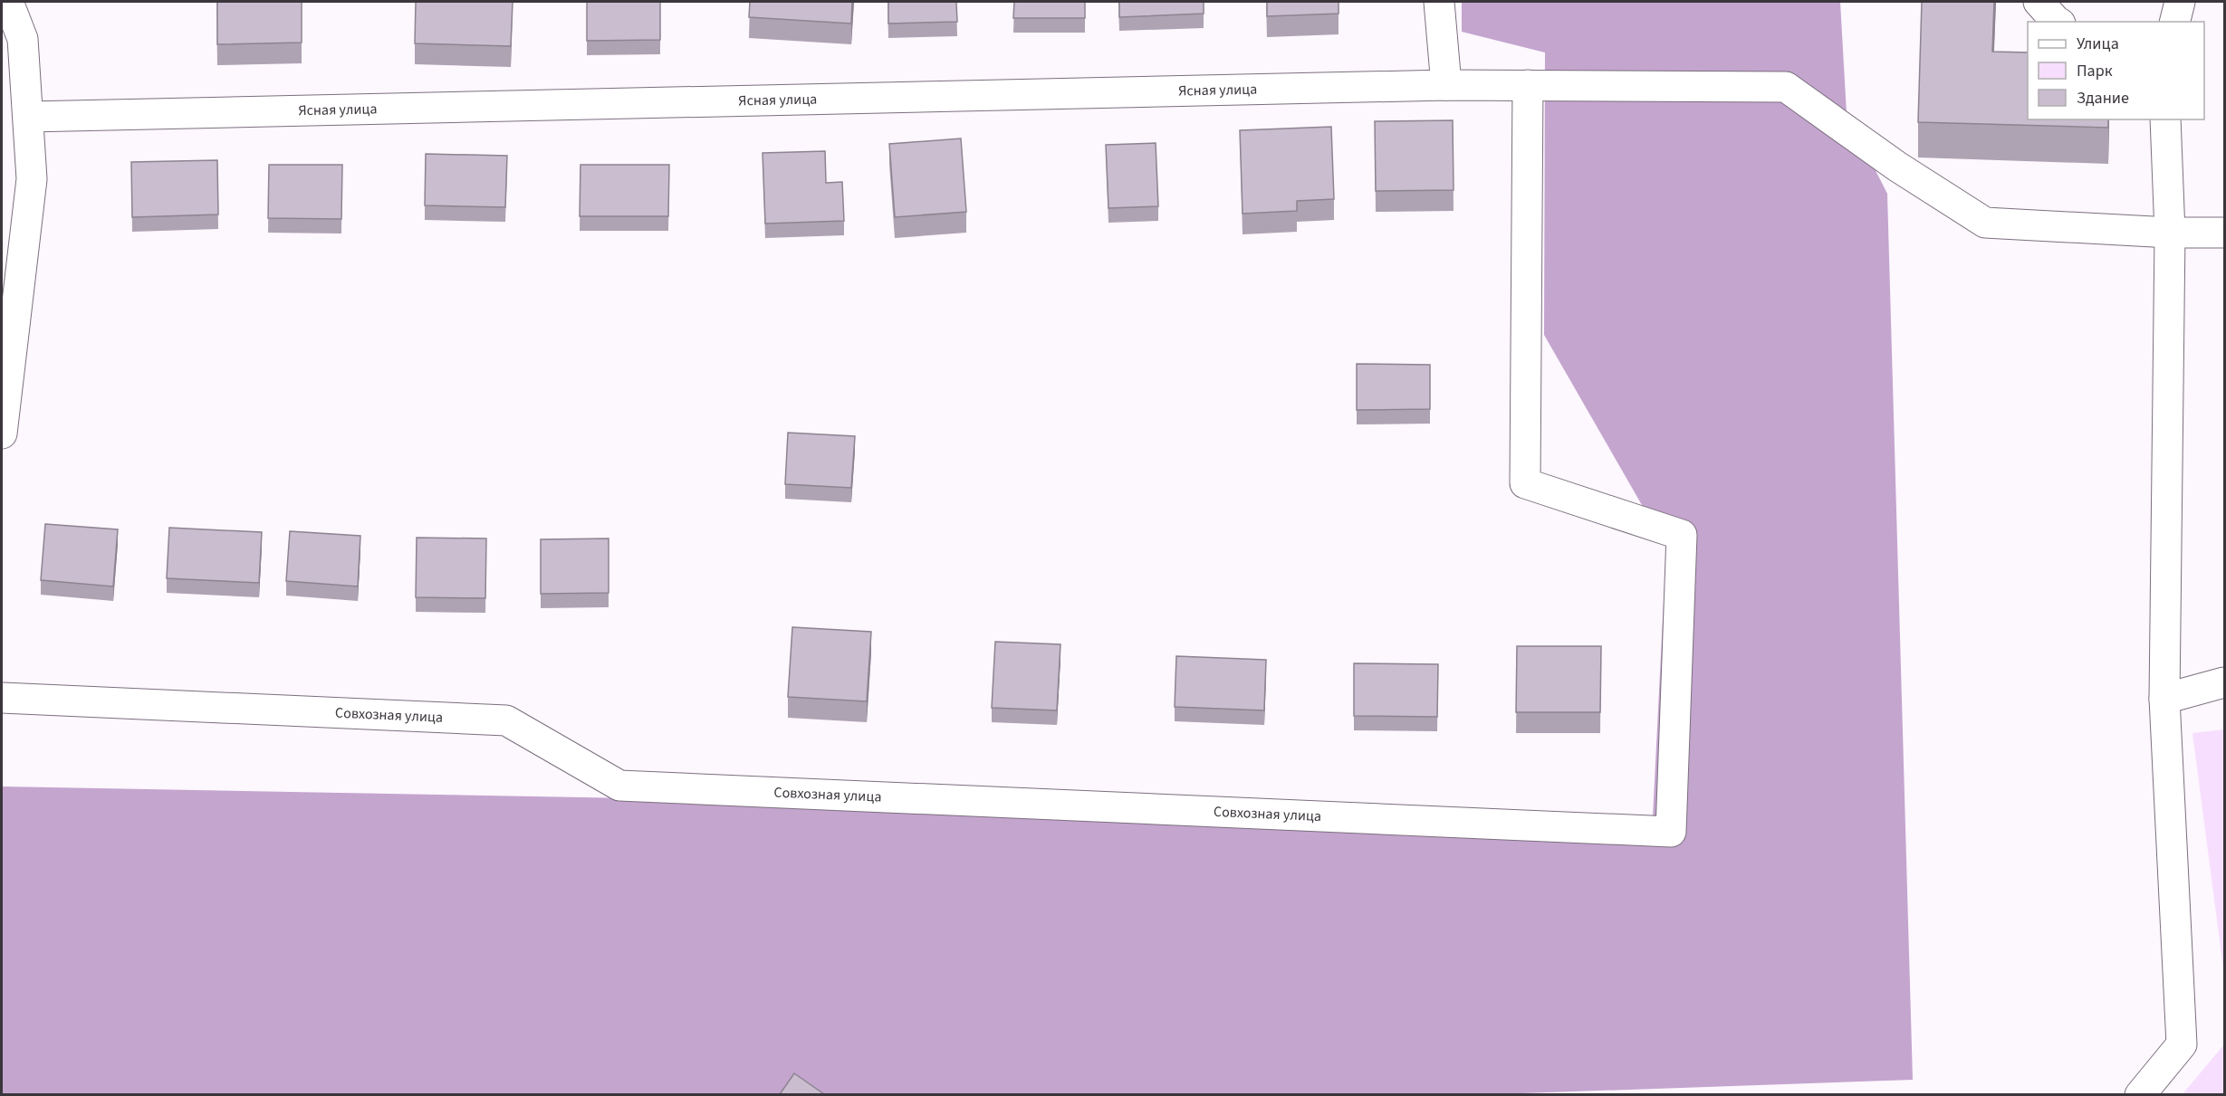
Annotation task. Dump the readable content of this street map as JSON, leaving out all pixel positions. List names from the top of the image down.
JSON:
{
  "streets": {
    "street": ["Ясная улица", "Совхозная улица"]
  },
  "crossings": [
    ["Ясная улица", "Совхозная улица"]
  ],
  "legend": ["Улица", "Парк", "Здание"]
}
